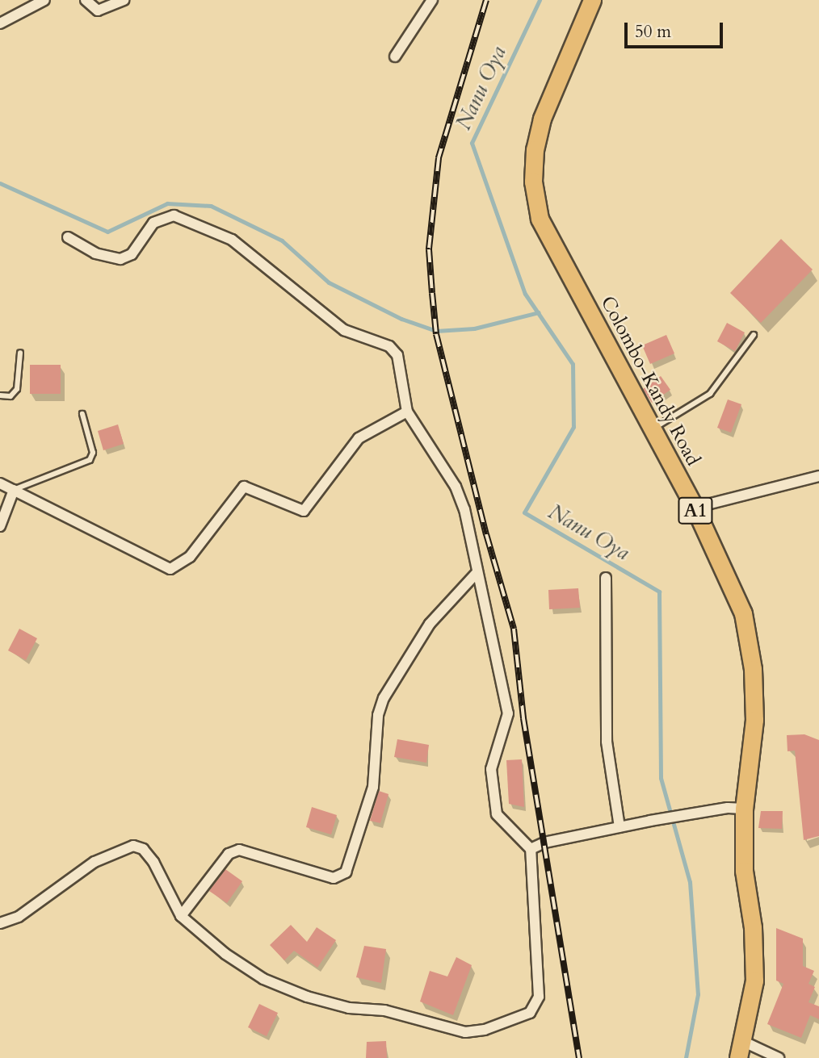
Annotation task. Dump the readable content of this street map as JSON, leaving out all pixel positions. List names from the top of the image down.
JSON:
{
  "streets": {
    "highway": ["Colombo-Kandy Road", "A1"]
  },
  "water": ["Nanu Oya"],
  "scale_bar": "50 m"
}
